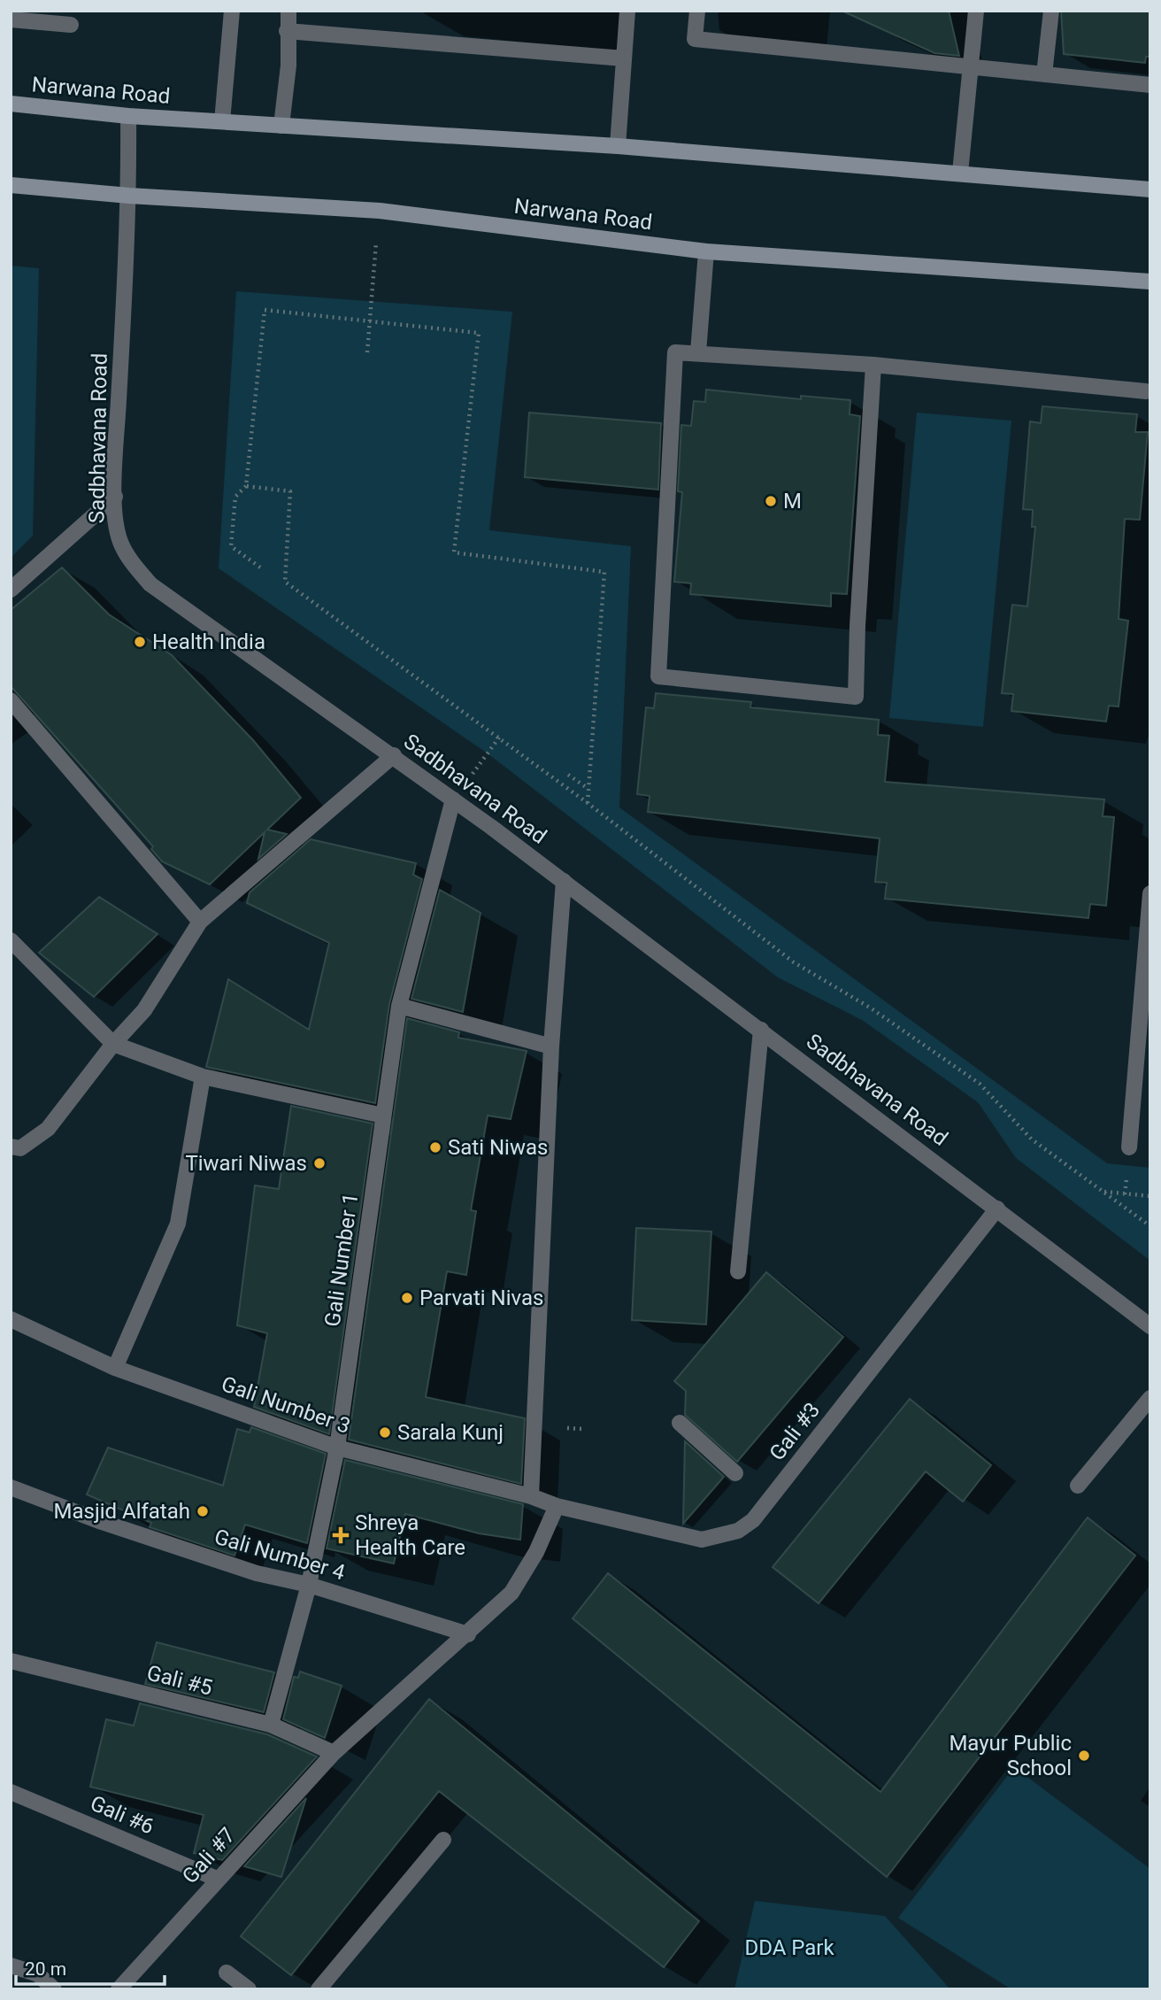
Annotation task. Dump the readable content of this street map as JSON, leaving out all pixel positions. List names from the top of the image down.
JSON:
{
  "streets": {
    "main road": ["Narwana Road"],
    "street": [
      "Sadbhavana Road",
      "Gali Number 1",
      "Gali Number 3",
      "Gali #3",
      "Gali Number 4",
      "Gali #5",
      "Gali #6",
      "Gali #7"
    ]
  },
  "crossings": [
    ["Narwana Road", "Sadbhavana Road"],
    ["Sadbhavana Road", "Gali Number 1"],
    ["Sadbhavana Road", "Gali #3"],
    ["Gali Number 1", "Gali Number 3"],
    ["Gali Number 1", "Gali Number 4"],
    ["Gali Number 1", "Gali #5"],
    ["Gali Number 3", "Gali #3"],
    ["Gali Number 3", "Gali #7"],
    ["Gali #3", "Gali #7"],
    ["Gali Number 4", "Gali #7"],
    ["Gali #5", "Gali #7"],
    ["Gali #6", "Gali #7"]
  ],
  "parks": ["DDA Park"],
  "places": {
    "other": [
      "M",
      "Health India",
      "Sati Niwas",
      "Tiwari Niwas",
      "Parvati Nivas",
      "Sarala Kunj",
      "Masjid Alfatah",
      "Mayur Public School"
    ],
    "health": ["Shreya Health Care"]
  },
  "scale_bar": "20 m"
}
